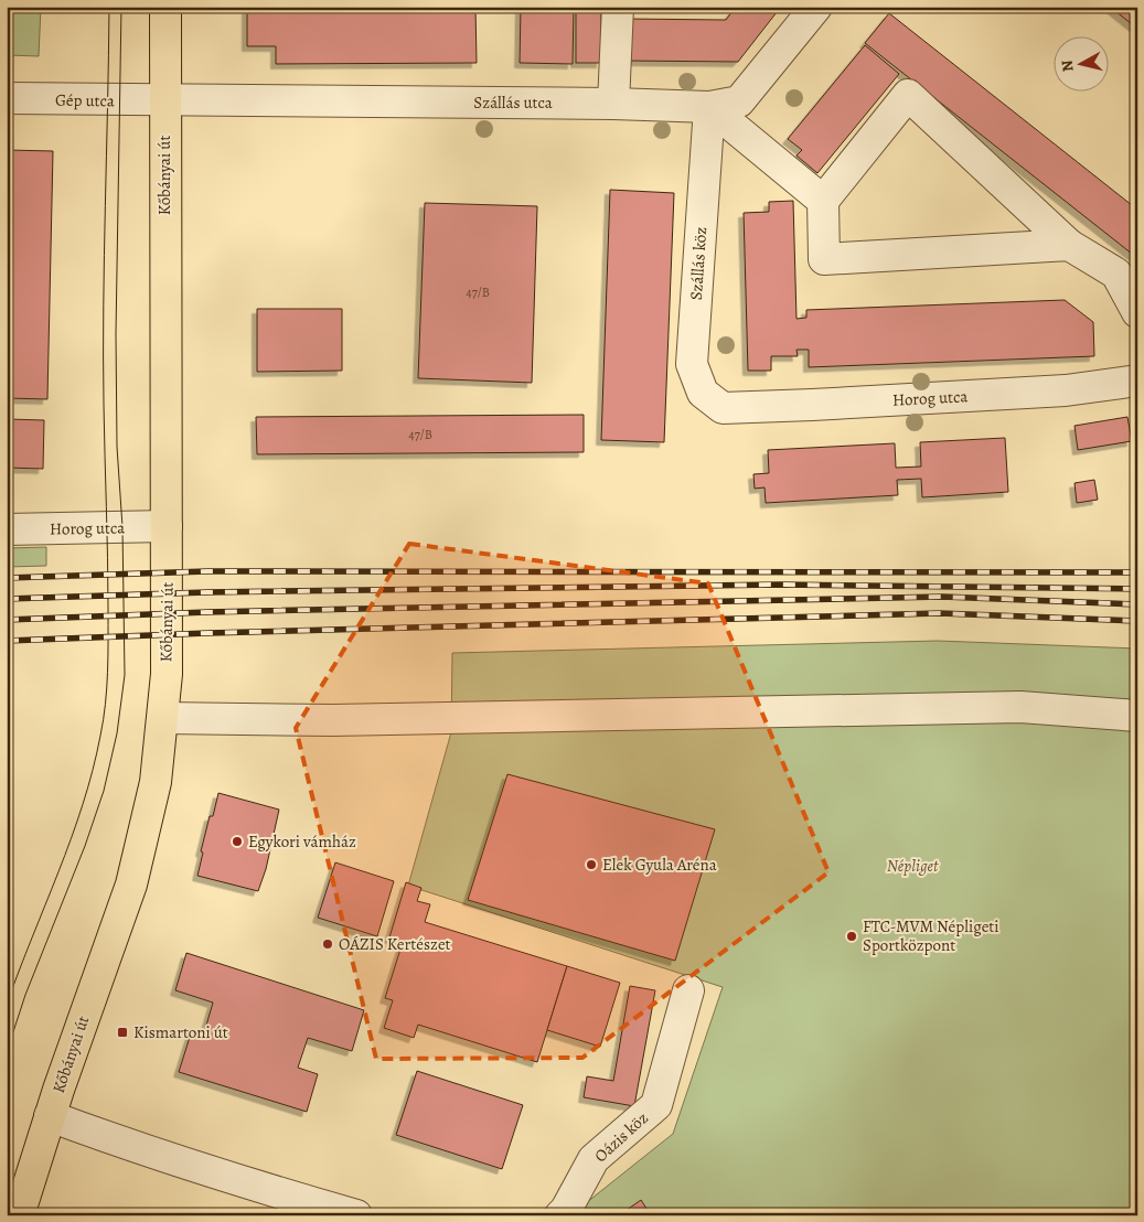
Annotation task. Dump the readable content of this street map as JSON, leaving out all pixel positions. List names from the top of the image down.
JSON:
{
  "streets": {
    "main road": ["Kőbányai út"],
    "street": [
      "Gép utca",
      "Szállás utca",
      "Szállás köz",
      "Horog utca",
      "Oázis köz"
    ]
  },
  "crossings": [
    ["Gép utca", "Szállás utca"],
    ["Gép utca", "Kőbányai út"],
    ["Szállás utca", "Kőbányai út"],
    ["Szállás utca", "Szállás köz"],
    ["Kőbányai út", "Horog utca"],
    ["Szállás köz", "Horog utca"]
  ],
  "parks": ["Népliget"],
  "places": {
    "other": [
      "Egykori vámház",
      "Elek Gyula Aréna",
      "FTC-MVM Népligeti Sportközpont",
      "OÁZIS Kertészet"
    ],
    "transit": ["Kismartoni út"]
  },
  "house_numbers": ["47/B", "47/B"],
  "north": "left"
}
